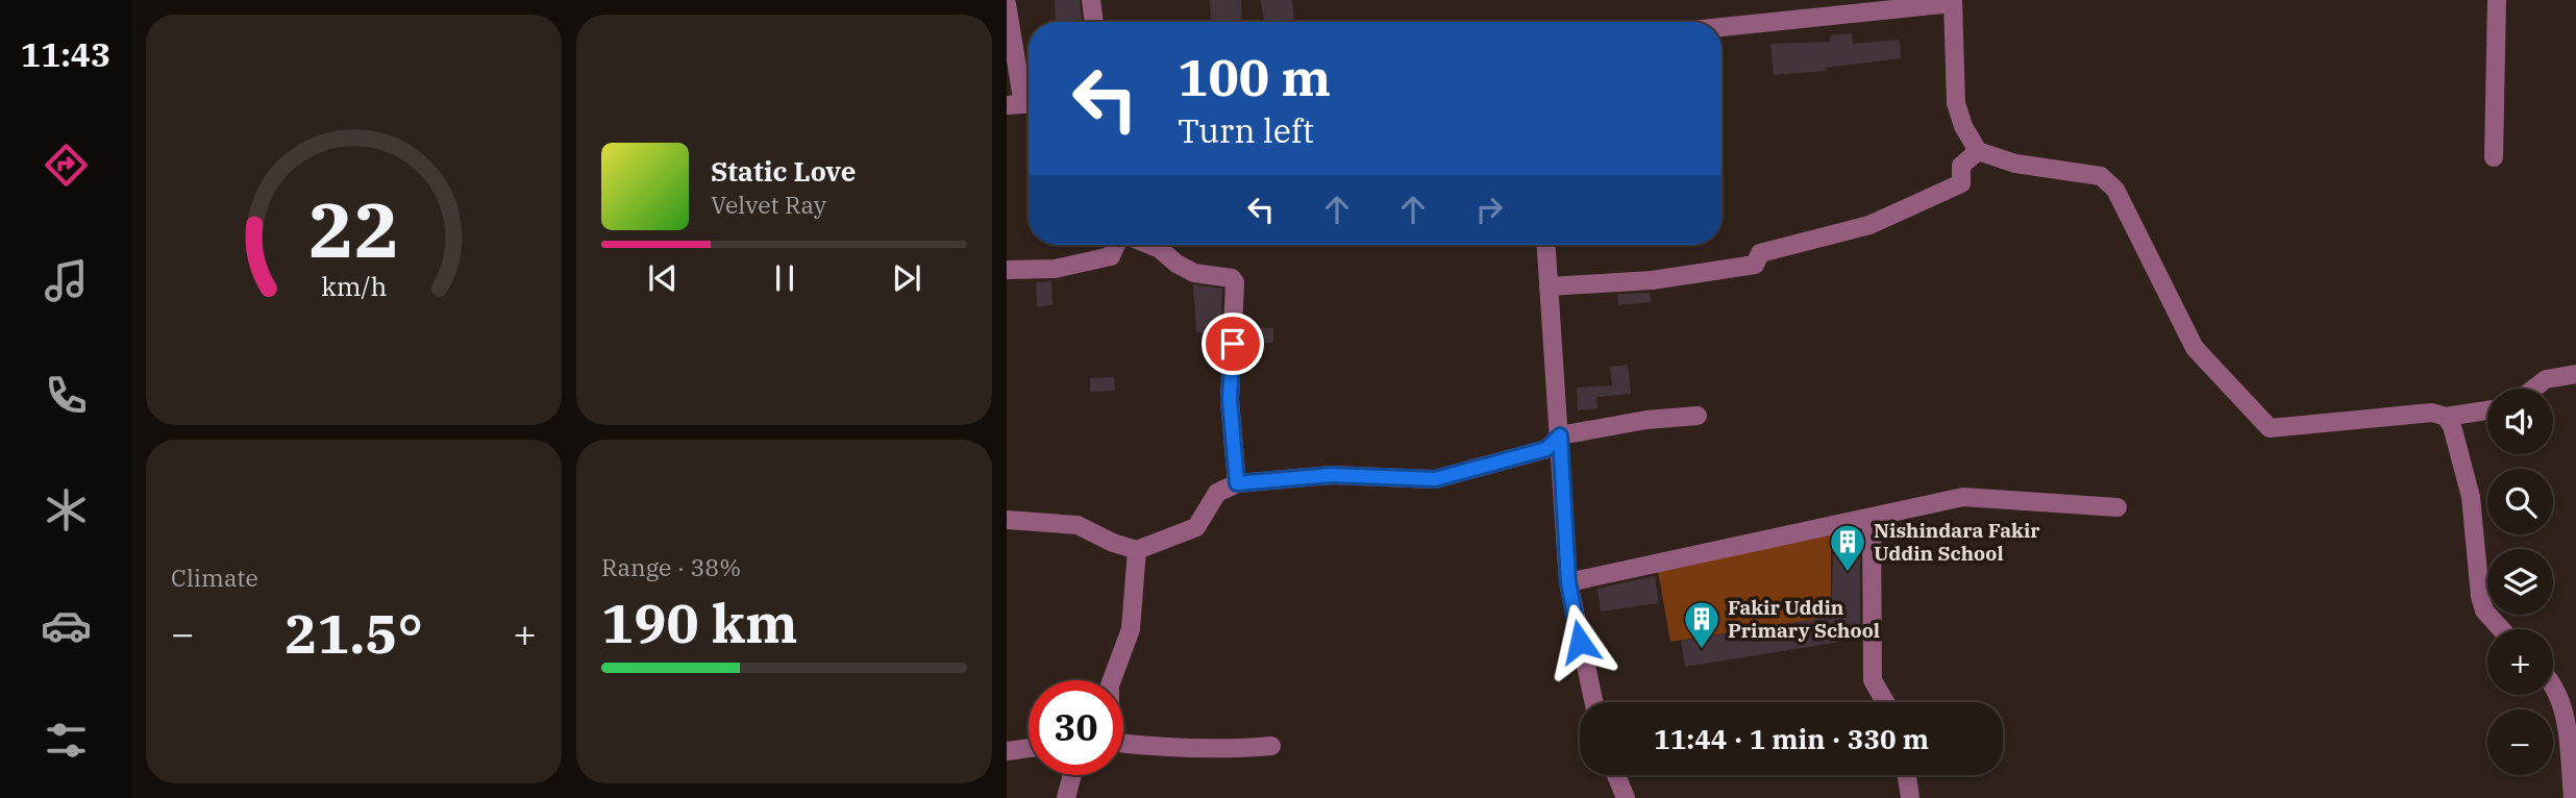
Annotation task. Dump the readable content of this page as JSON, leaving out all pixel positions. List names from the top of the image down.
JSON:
{
  "places": {
    "building": ["Nishindara Fakir Uddin School", "Fakir Uddin Primary School"]
  },
  "page": {
    "tabs": "11:43",
    "turn": ["100 m", "Turn left"],
    "song": ["Static Love", "Velvet Ray"],
    "map_buttons": ["+", "−"],
    "tile": [
      "Climate",
      ["Range · 38%", "190 km"]
    ],
    "heat": ["−", "21.5°", "+"],
    "limit": "30",
    "trip": "11:44 · 1 min · 330 m",
    "gauge": ["22", "km/h"]
  }
}
